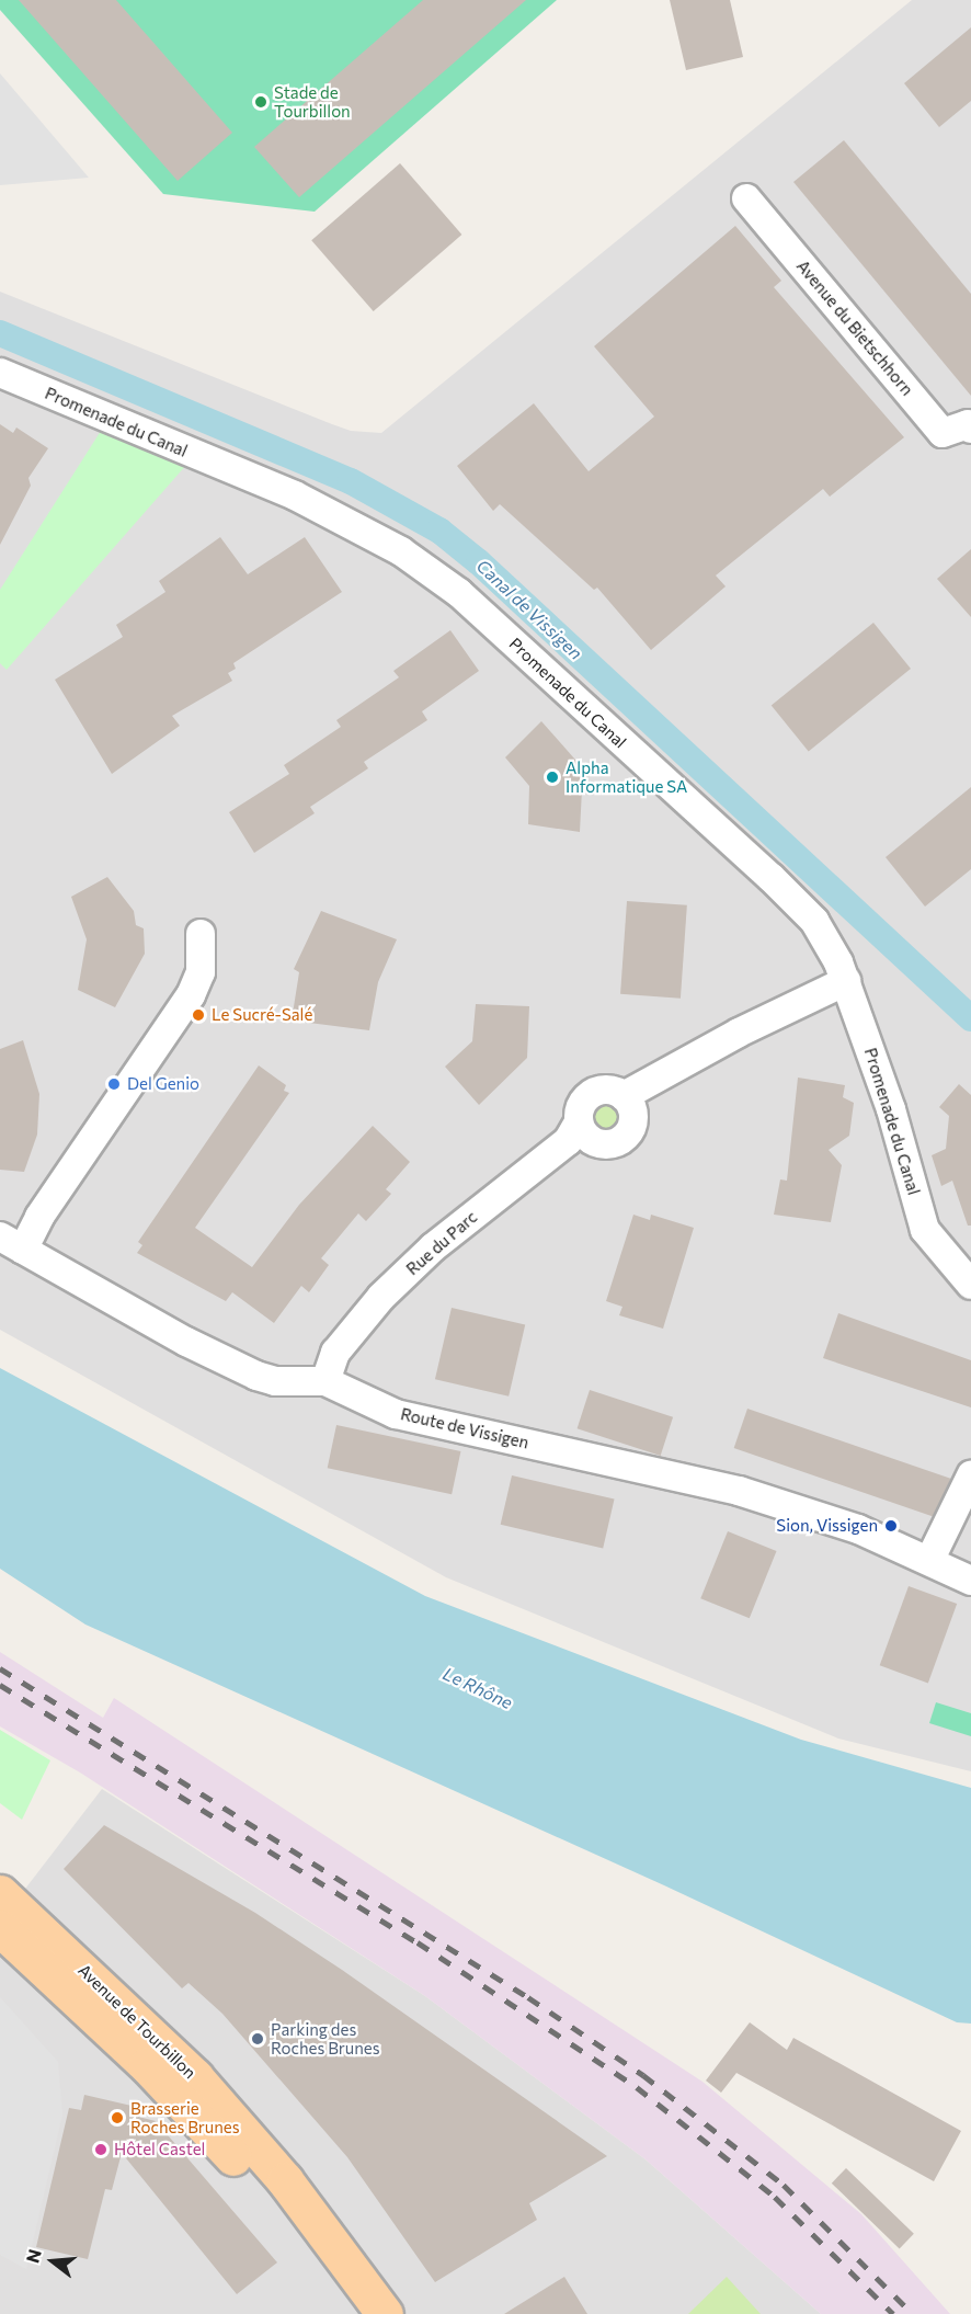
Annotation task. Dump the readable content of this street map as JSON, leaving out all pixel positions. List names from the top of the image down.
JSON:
{
  "streets": {
    "main road": ["Avenue de Tourbillon"],
    "street": [
      "Avenue du Bietschhorn",
      "Promenade du Canal",
      "Rue du Parc",
      "Route de Vissigen"
    ]
  },
  "crossings": [
    ["Rue du Parc", "Route de Vissigen"]
  ],
  "water": ["Canal de Vissigen", "Le Rhône"],
  "places": [
    "Stade de Tourbillon",
    "Alpha Informatique SA",
    "Le Sucré-Salé",
    "Del Genio",
    "Sion, Vissigen",
    "Parking des Roches Brunes",
    "Brasserie Roches Brunes",
    "Hôtel Castel"
  ],
  "north": "left"
}
